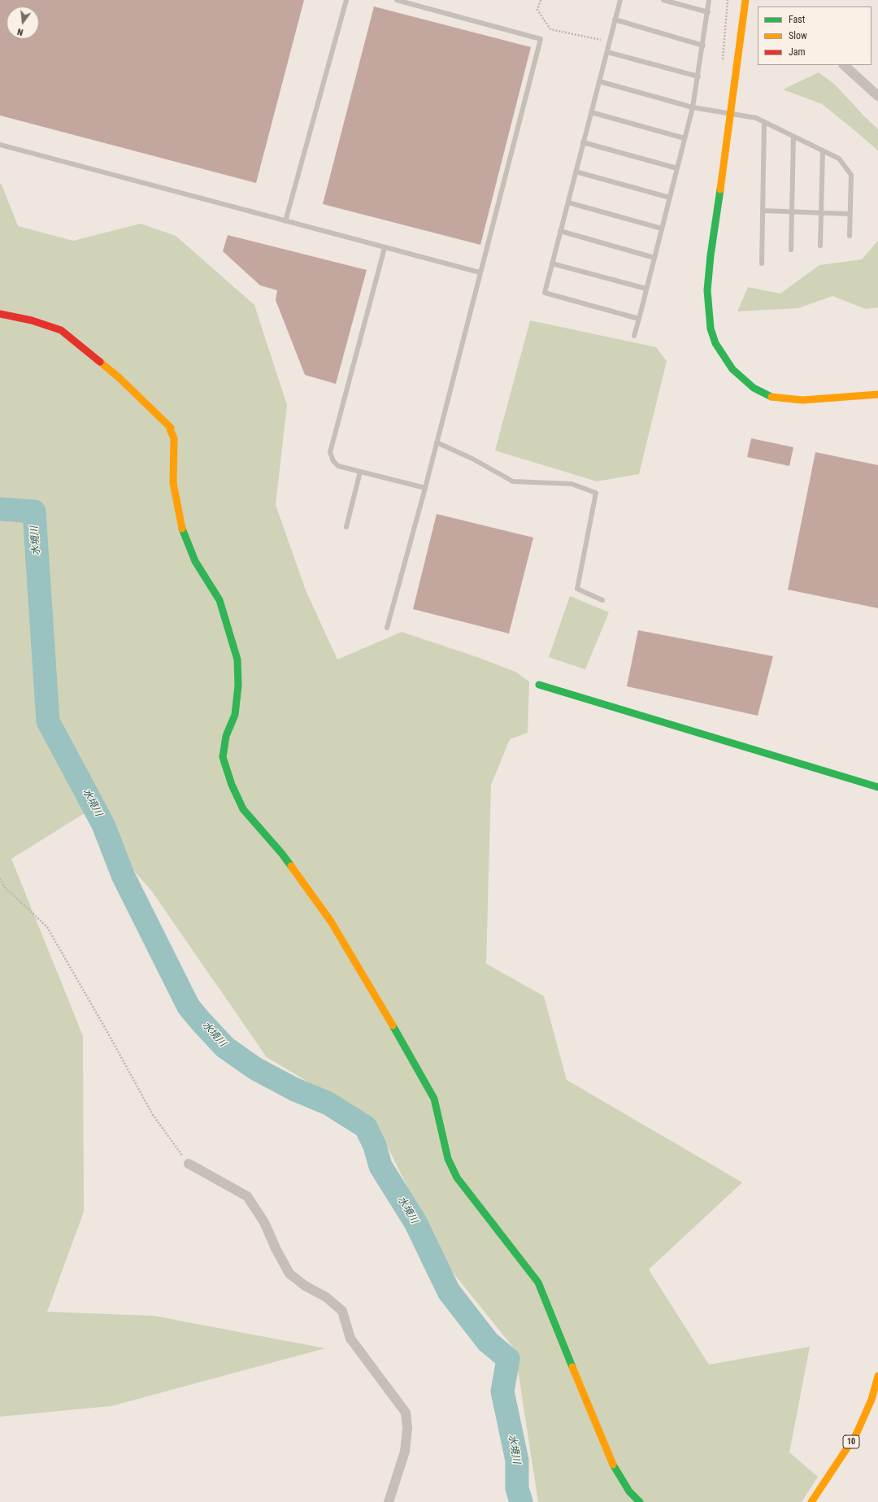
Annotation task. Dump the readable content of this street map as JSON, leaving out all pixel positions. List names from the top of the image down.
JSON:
{
  "streets": {
    "street": ["10"]
  },
  "water": ["水境川"],
  "legend": ["Fast", "Slow", "Jam"],
  "north": "bottom"
}
